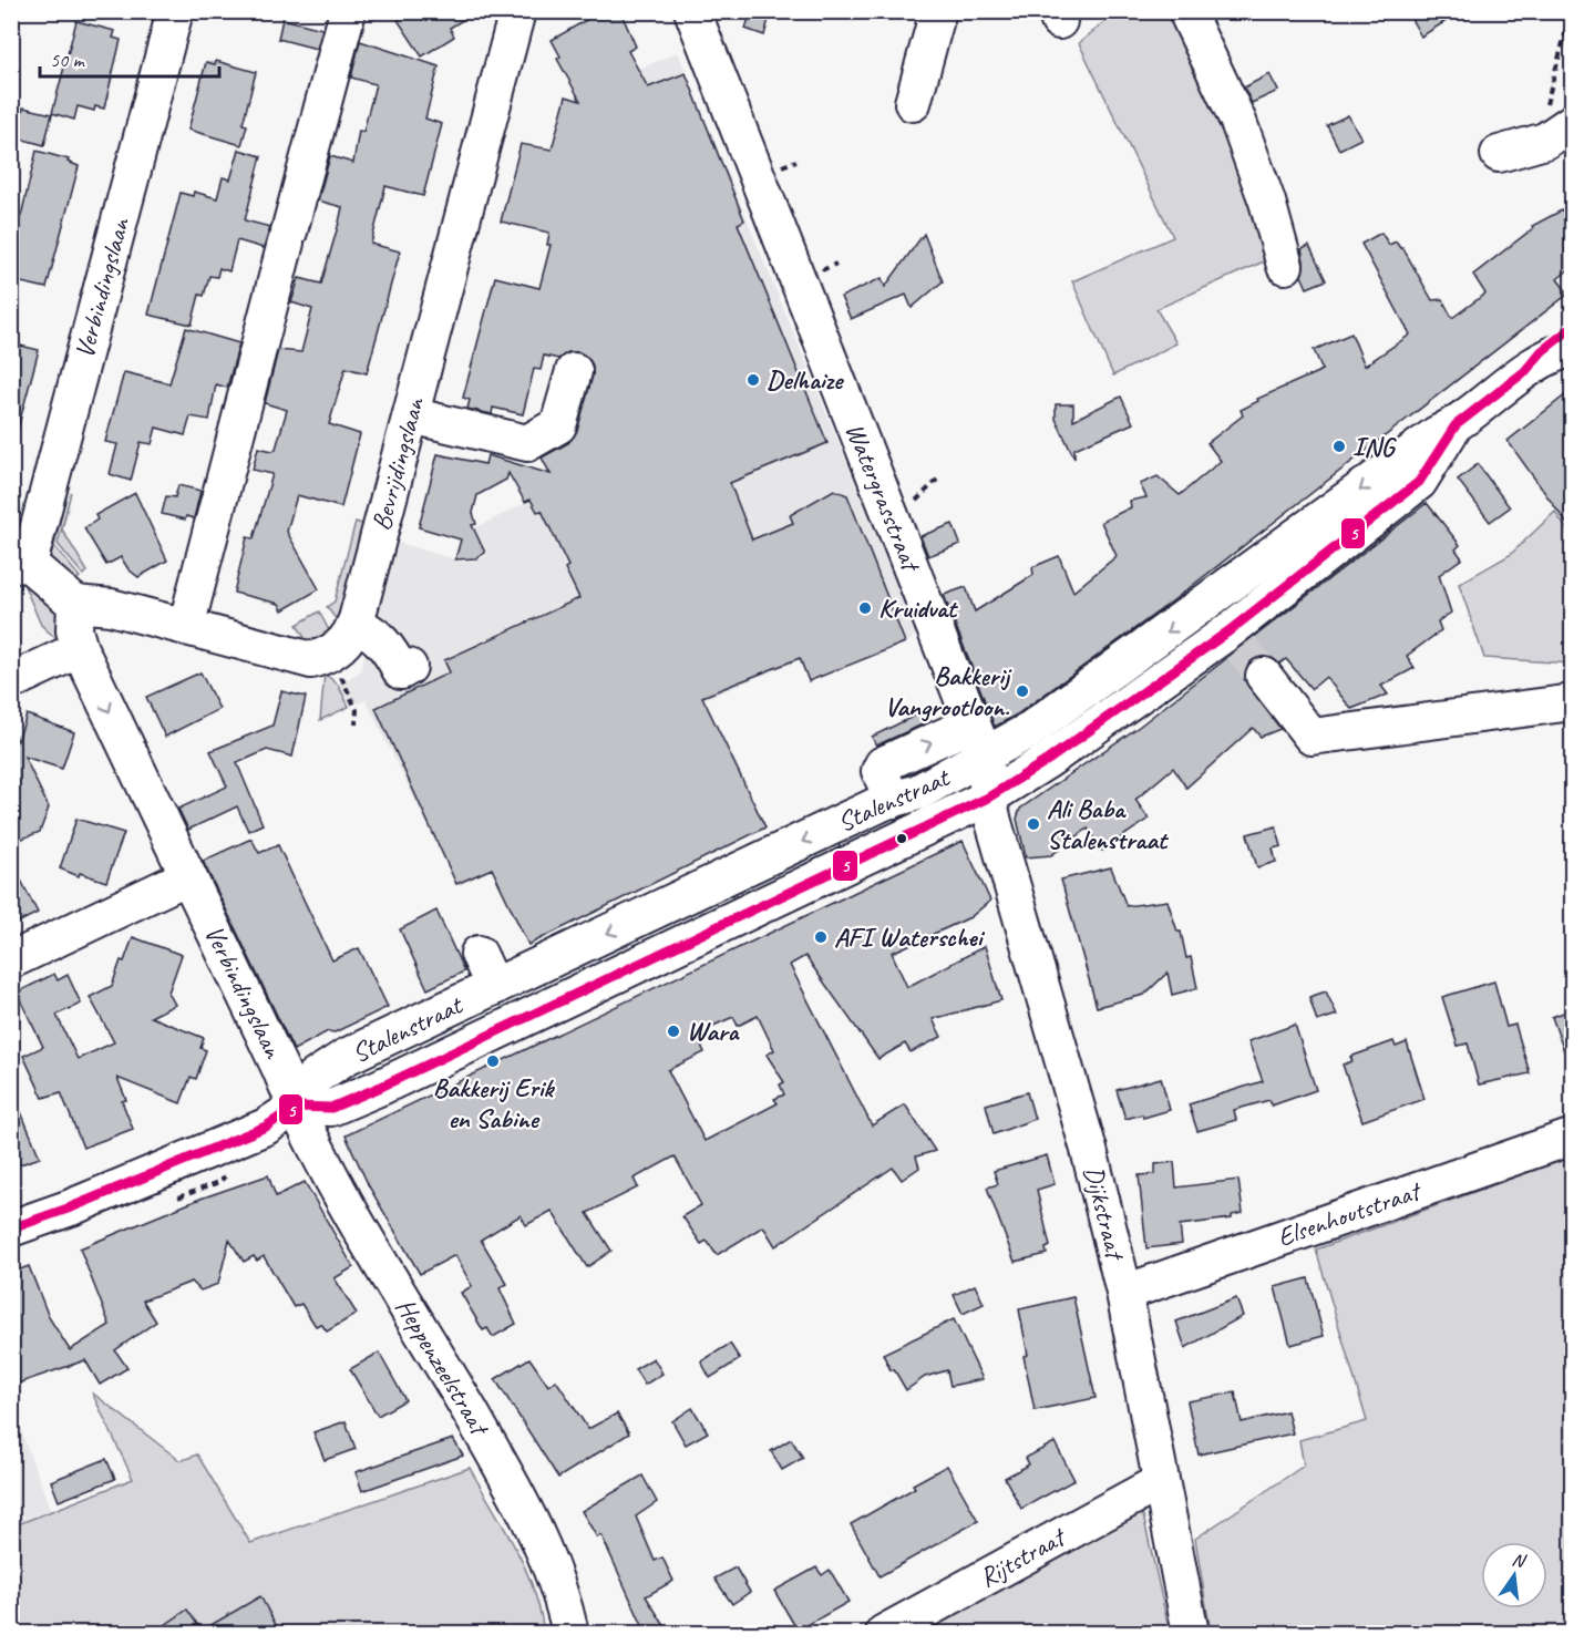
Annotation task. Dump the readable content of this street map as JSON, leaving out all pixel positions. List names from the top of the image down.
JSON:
{
  "streets": {
    "street": [
      "Verbindingslaan",
      "Bevrijdingslaan",
      "Watergrasstraat",
      "Stalenstraat",
      "Dijkstraat",
      "Elsenhoutstraat",
      "Heppenzeelstraat",
      "Rijtstraat"
    ]
  },
  "crossings": [
    ["Verbindingslaan", "Bevrijdingslaan"],
    ["Verbindingslaan", "Stalenstraat"],
    ["Verbindingslaan", "Heppenzeelstraat"],
    ["Watergrasstraat", "Stalenstraat"],
    ["Watergrasstraat", "Dijkstraat"],
    ["Stalenstraat", "Dijkstraat"],
    ["Stalenstraat", "Heppenzeelstraat"],
    ["Dijkstraat", "Elsenhoutstraat"],
    ["Dijkstraat", "Rijtstraat"]
  ],
  "places": [
    "Delhaize",
    "ING",
    "Kruidvat",
    "Bakkerij Vangrootloon.",
    "Ali Baba Stalenstraat",
    "AFI Waterschei",
    "Wara",
    "Bakkerij Erik en Sabine"
  ],
  "lines": ["transit line 5"],
  "scale_bar": "50 m",
  "north": "top"
}
